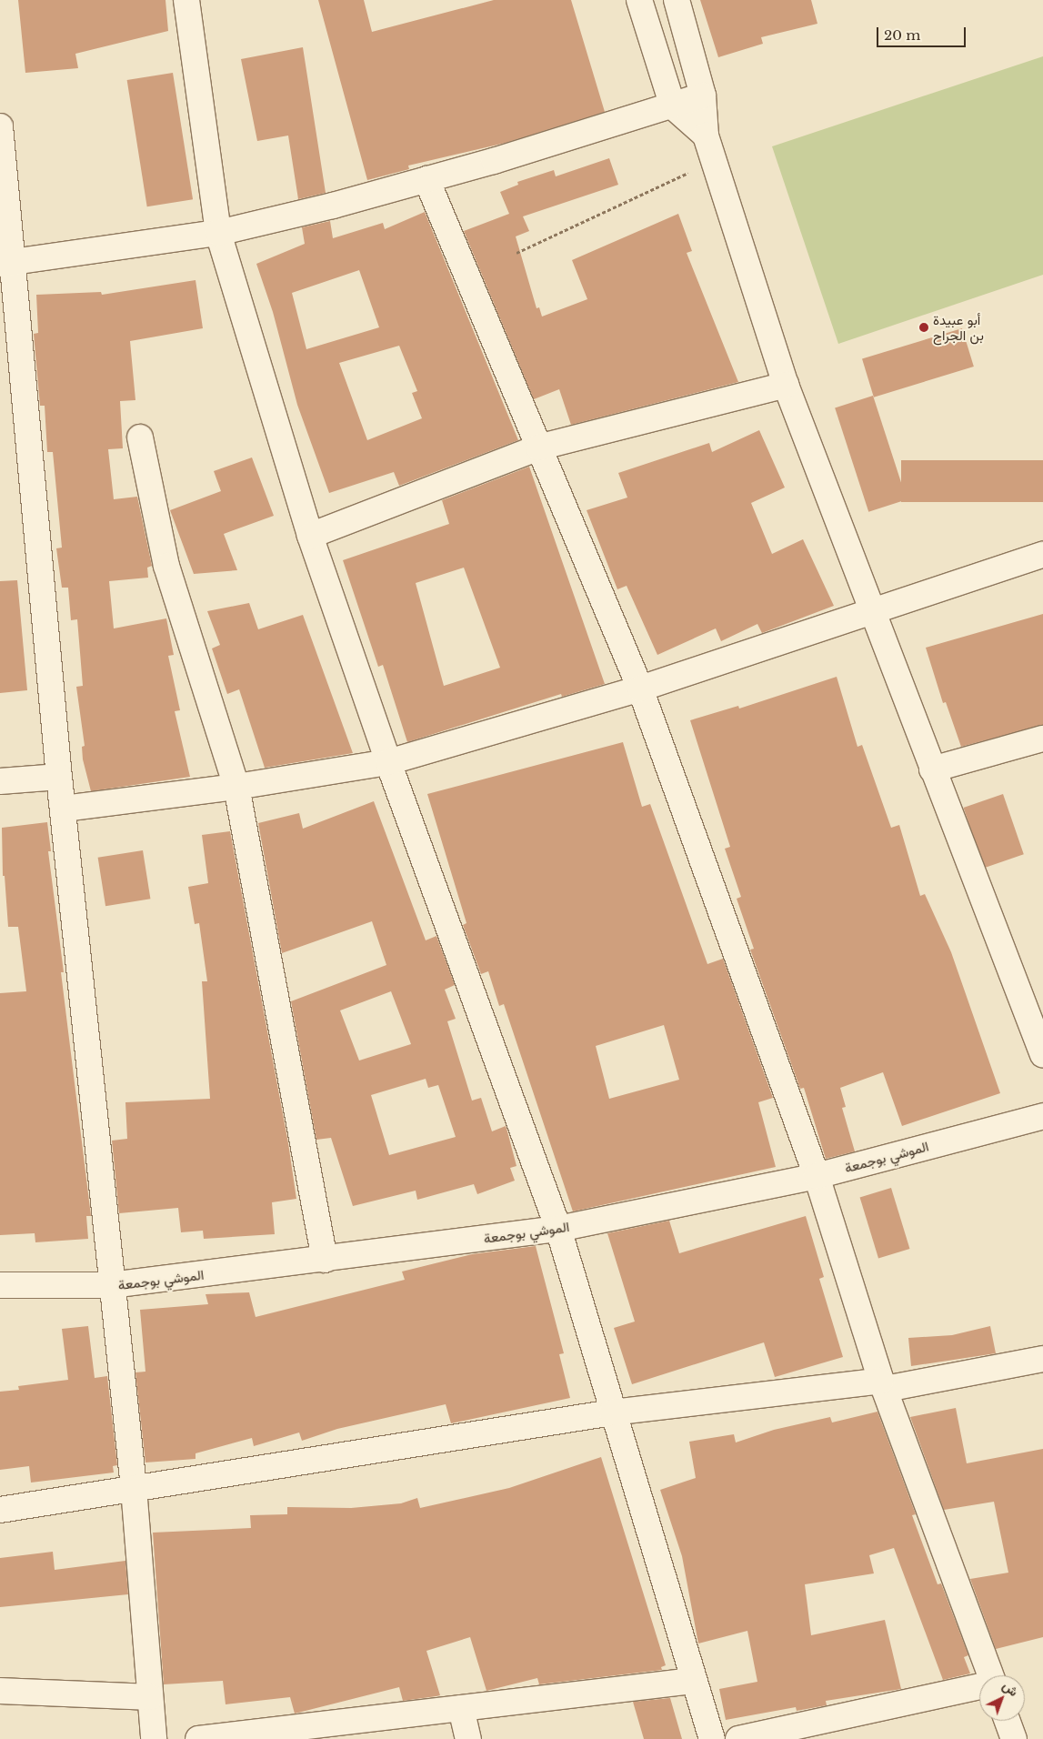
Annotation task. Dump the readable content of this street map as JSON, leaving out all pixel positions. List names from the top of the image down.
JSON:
{
  "streets": {
    "street": ["الموشي بوجمعة"]
  },
  "places": ["أبو عبيدة بن الجراح"],
  "scale_bar": "20 m",
  "north": "top right"
}
